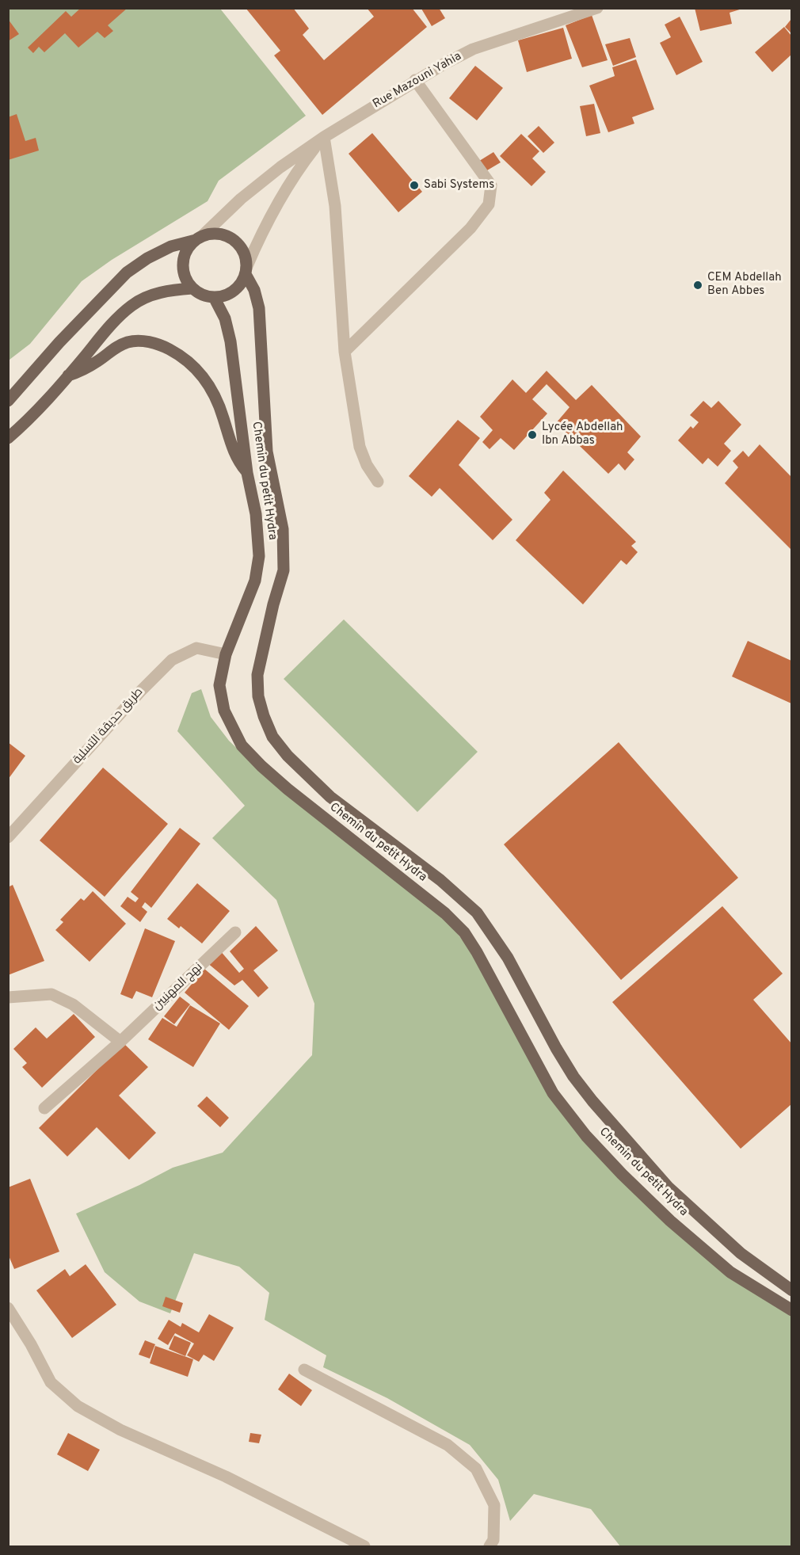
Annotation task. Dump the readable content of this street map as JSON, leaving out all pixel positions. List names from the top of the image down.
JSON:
{
  "streets": {
    "main road": ["Chemin du petit Hydra"],
    "street": ["Rue Mazouni Yahia", "طريق حديقة التسلية", "نهج المهنيين"]
  },
  "crossings": [
    ["Rue Mazouni Yahia", "Chemin du petit Hydra"],
    ["Chemin du petit Hydra", "طريق حديقة التسلية"]
  ],
  "places": ["Sabi Systems", "CEM Abdellah Ben Abbes", "Lycée Abdellah Ibn Abbas"]
}
